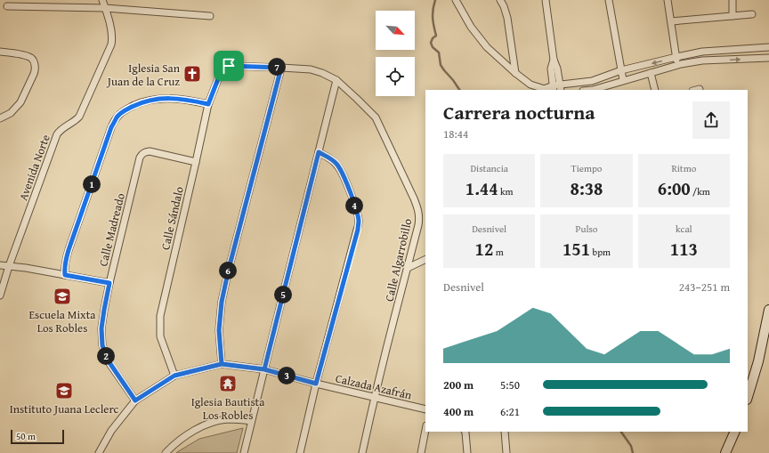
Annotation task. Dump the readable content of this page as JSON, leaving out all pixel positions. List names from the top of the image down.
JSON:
{
  "streets": {
    "street": [
      "Avenida Norte",
      "Calle Sándalo",
      "Calle Madreado",
      "Calle Algarrobillo",
      "Calzada Azafrán"
    ]
  },
  "crossings": [
    ["Calle Sándalo", "Calle Madreado"],
    ["Calle Sándalo", "Calle Algarrobillo"],
    ["Calle Sándalo", "Calzada Azafrán"],
    ["Calle Madreado", "Calzada Azafrán"],
    ["Calle Algarrobillo", "Calzada Azafrán"]
  ],
  "places": {
    "church": ["Iglesia San Juan de la Cruz"],
    "school or university": ["Escuela Mixta Los Robles", "Instituto Juana Leclerc"],
    "temple": ["Iglesia Bautista Los Robles"]
  },
  "scale_bar": "50 m",
  "north": "bottom right",
  "page": {
    "pins": [
      "7",
      "1",
      "4",
      "6",
      "5",
      "2",
      "3"
    ],
    "heading": ["Carrera nocturna", "18:44"],
    "stats": [
      ["Distancia", "1.44 km"],
      ["Tiempo", "8:38"],
      ["Ritmo", "6:00 /km"],
      ["Desnivel", "12 m"],
      ["Pulso", "151 bpm"],
      ["kcal", "113"]
    ],
    "chart": ["Desnivel", "243–251 m"],
    "list": [
      {
        "name": "200 m",
        "note": "5:50"
      },
      {
        "name": "400 m",
        "note": "6:21"
      }
    ],
    "scale": "50 m"
  }
}
